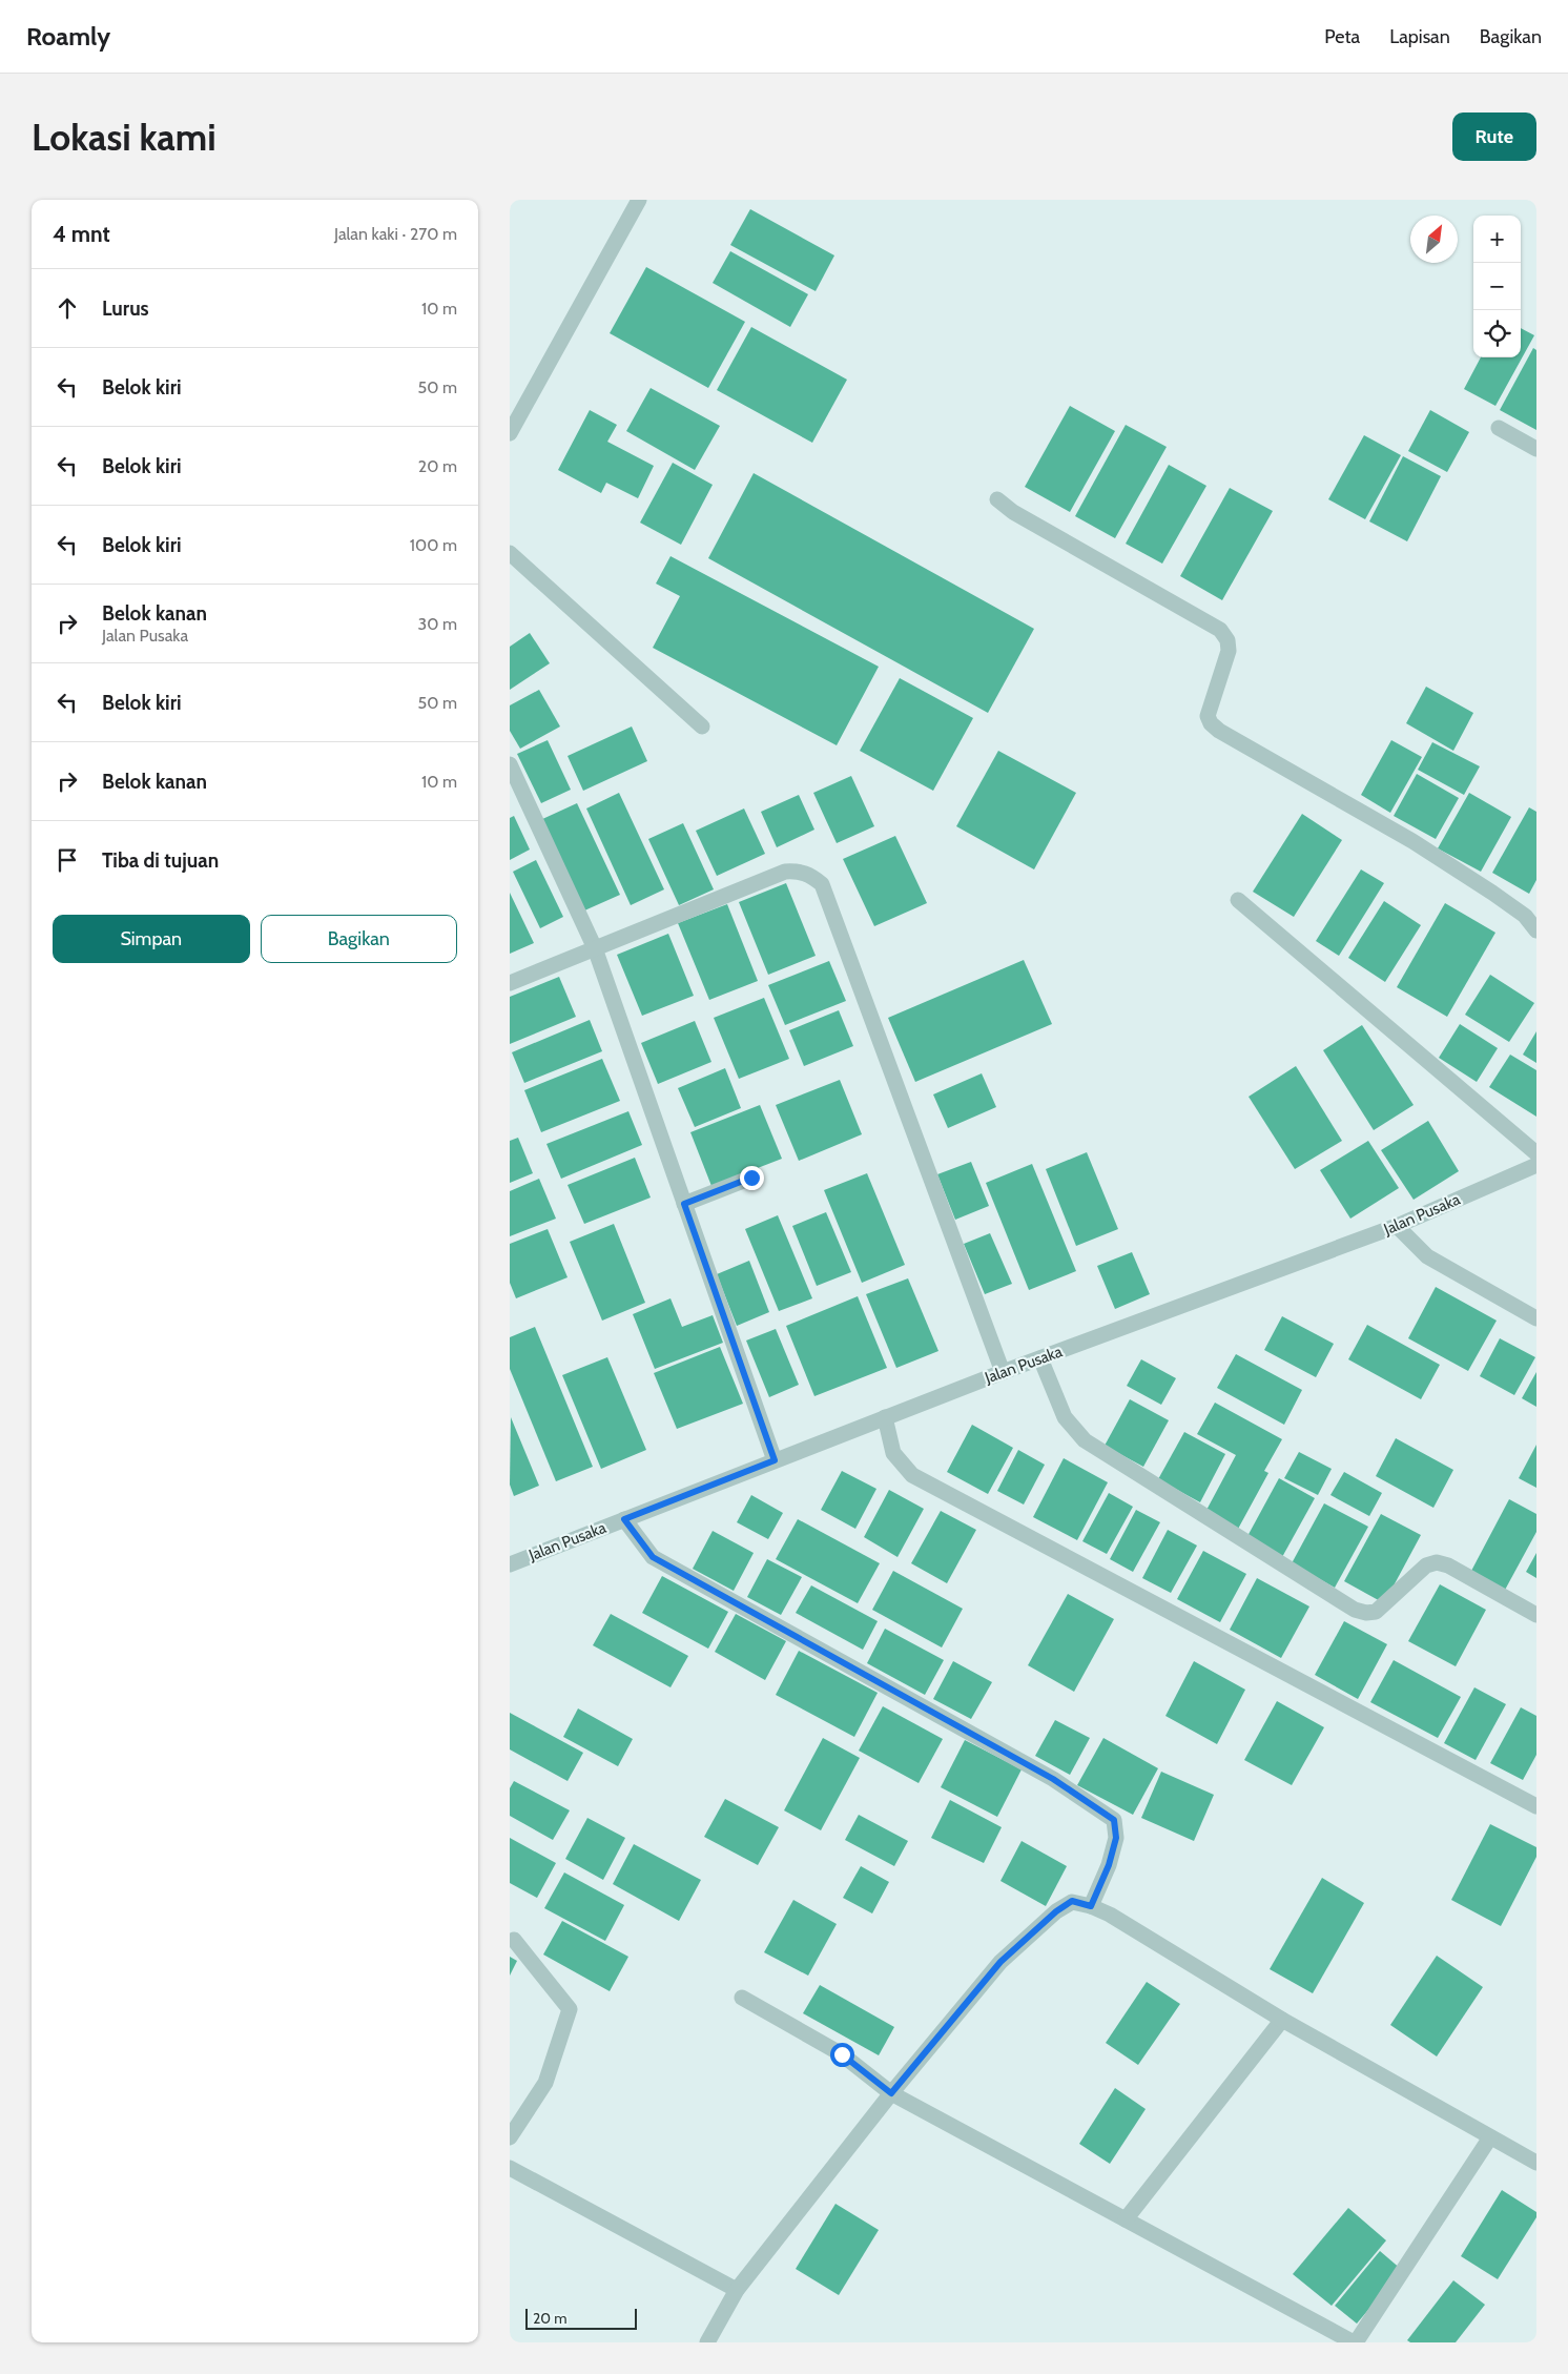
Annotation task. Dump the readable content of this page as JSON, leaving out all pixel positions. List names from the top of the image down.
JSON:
{
  "streets": {
    "street": ["Jalan Pusaka"]
  },
  "scale_bar": "20 m",
  "north": "top right",
  "page": {
    "header": "Roamly",
    "nav": ["Peta", "Lapisan", "Bagikan"],
    "buttons": [
      "Rute",
      ["Simpan", "Bagikan"]
    ],
    "title": "Lokasi kami",
    "heading": ["4 mnt", "Jalan kaki · 270 m"],
    "map_buttons": ["+", "−"],
    "list": [
      ["Lurus", "10 m"],
      ["Belok kiri", "50 m"],
      ["Belok kiri", "20 m"],
      ["Belok kiri", "100 m"],
      ["Belok kanan", "Jalan Pusaka", "30 m"],
      ["Belok kiri", "50 m"],
      ["Belok kanan", "10 m"],
      "Tiba di tujuan"
    ],
    "scale": "20 m"
  }
}
